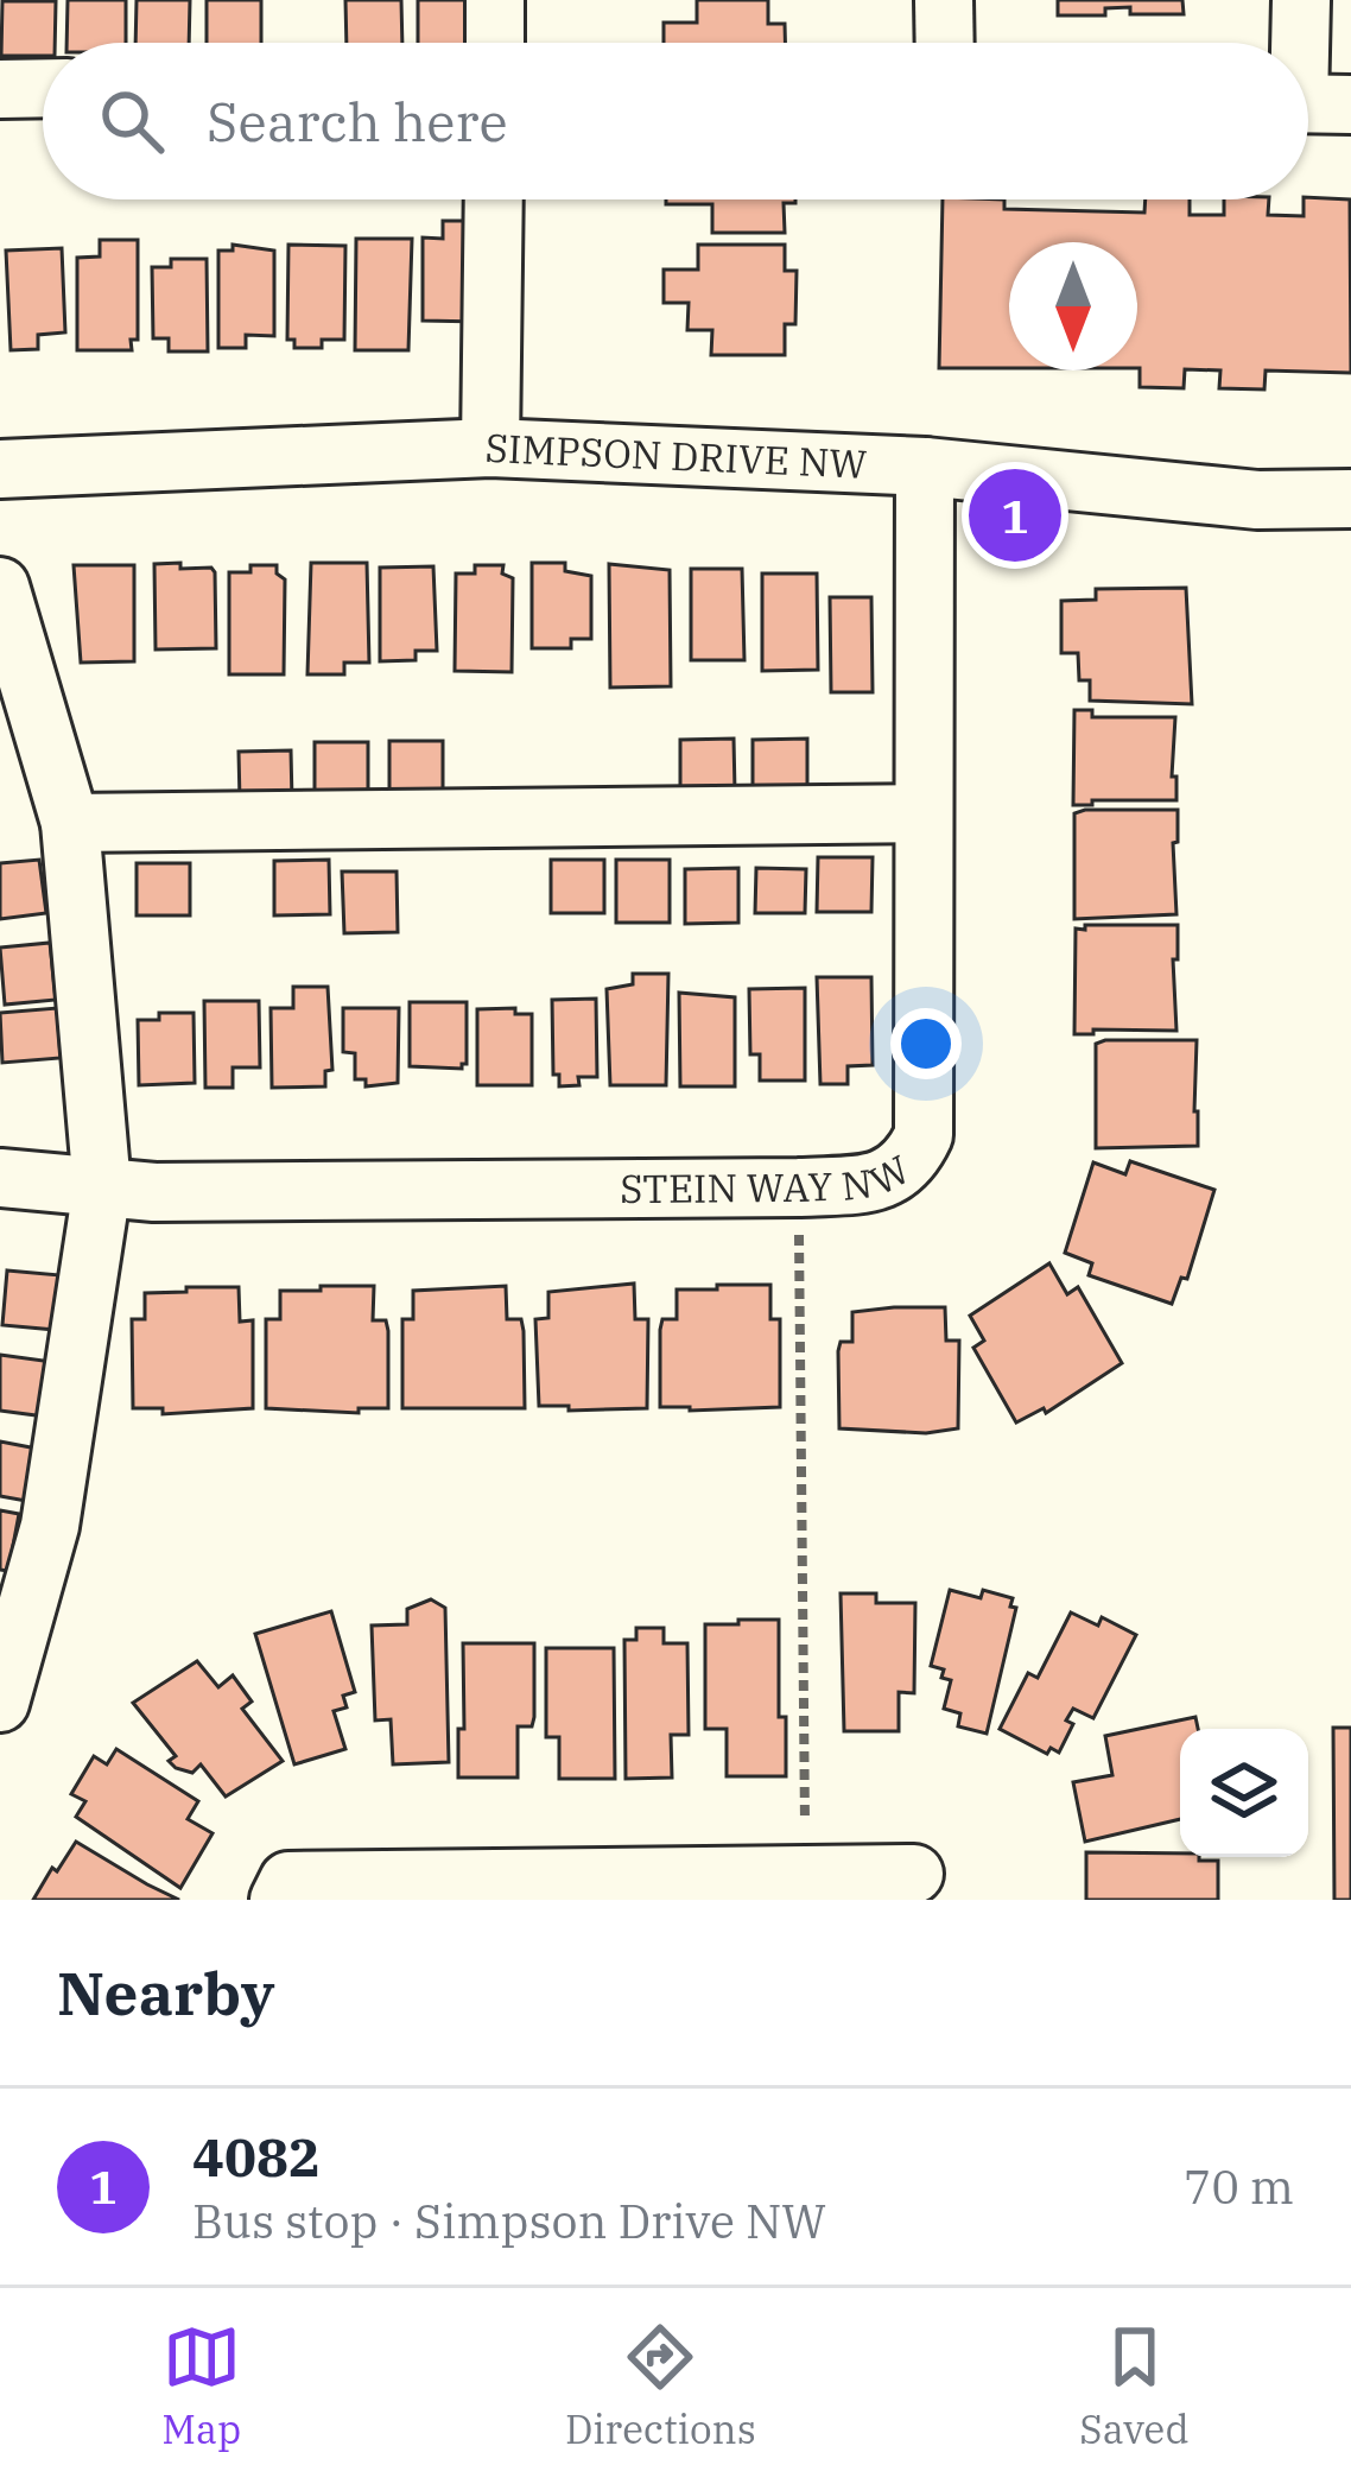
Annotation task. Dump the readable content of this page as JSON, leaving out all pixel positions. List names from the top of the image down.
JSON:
{
  "streets": {
    "street": ["SIMPSON DRIVE NW", "STEIN WAY NW"]
  },
  "crossings": [
    ["SIMPSON DRIVE NW", "STEIN WAY NW"]
  ],
  "north": "bottom",
  "page": {
    "search": "Search here",
    "pins": "1",
    "heading": "Nearby",
    "list": [
      {
        "mark": "1",
        "name": "4082",
        "note": "Bus stop · Simpson Drive NW",
        "value": "70 m"
      }
    ],
    "nav": ["Map", "Directions", "Saved"]
  }
}
